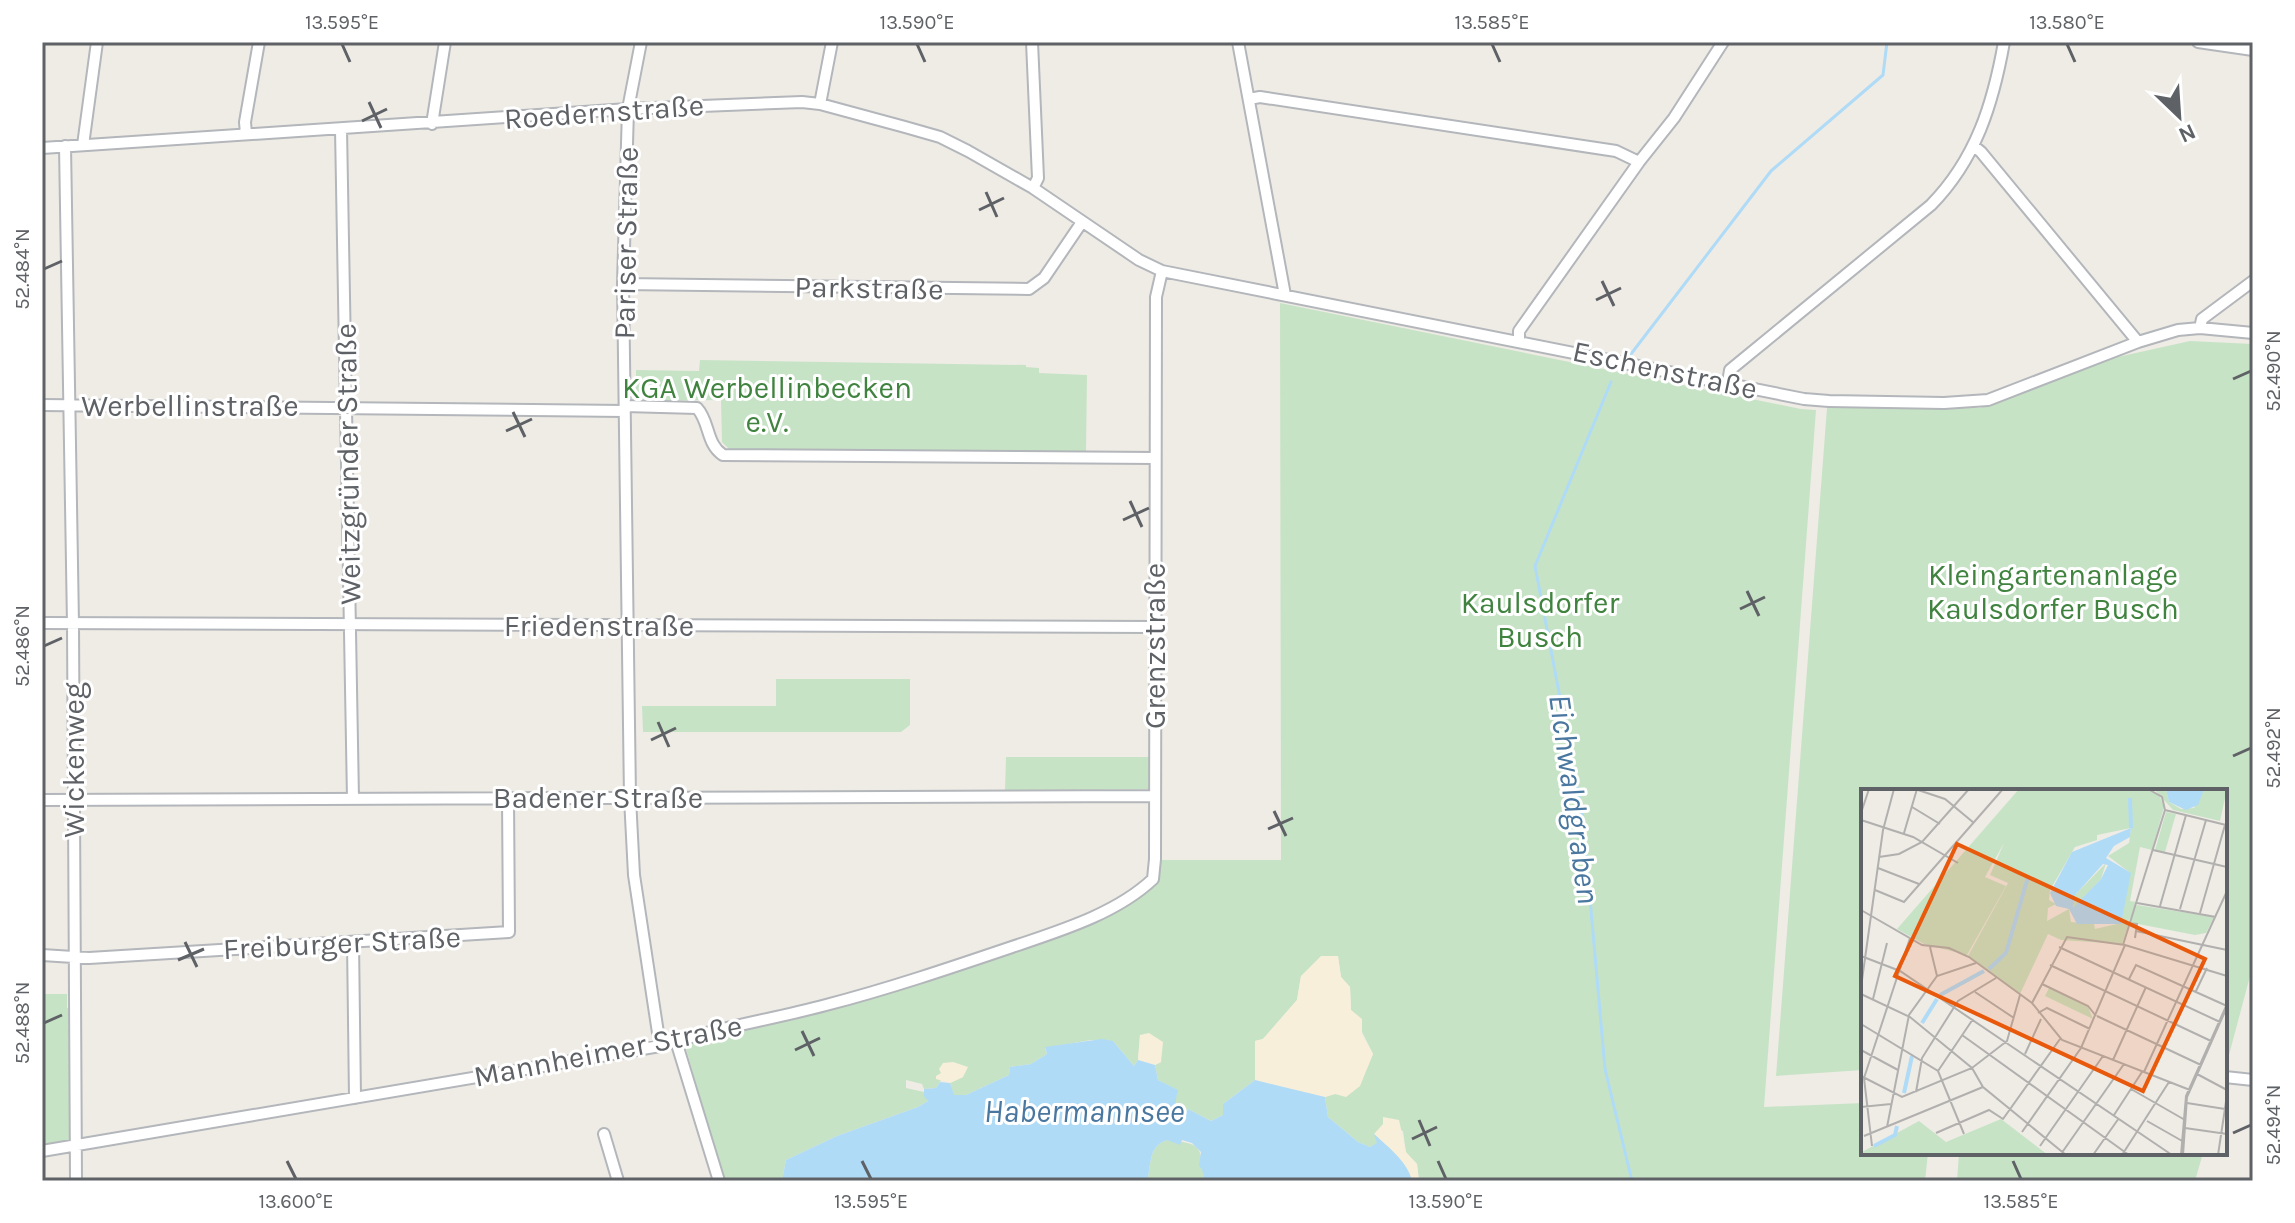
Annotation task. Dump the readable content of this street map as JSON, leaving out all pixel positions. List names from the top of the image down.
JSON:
{
  "streets": {
    "street": [
      "Roedernstraße",
      "Pariser Straße",
      "Parkstraße",
      "Eschenstraße",
      "Werbellinstraße",
      "Weitzgründer Straße",
      "Friedenstraße",
      "Grenzstraße",
      "Wickenweg",
      "Badener Straße",
      "Freiburger Straße",
      "Mannheimer Straße"
    ]
  },
  "crossings": [
    ["Roedernstraße", "Pariser Straße"],
    ["Roedernstraße", "Parkstraße"],
    ["Roedernstraße", "Eschenstraße"],
    ["Roedernstraße", "Weitzgründer Straße"],
    ["Roedernstraße", "Wickenweg"],
    ["Pariser Straße", "Parkstraße"],
    ["Pariser Straße", "Werbellinstraße"],
    ["Pariser Straße", "Friedenstraße"],
    ["Pariser Straße", "Badener Straße"],
    ["Pariser Straße", "Mannheimer Straße"],
    ["Eschenstraße", "Grenzstraße"],
    ["Werbellinstraße", "Weitzgründer Straße"],
    ["Werbellinstraße", "Grenzstraße"],
    ["Werbellinstraße", "Wickenweg"],
    ["Weitzgründer Straße", "Friedenstraße"],
    ["Weitzgründer Straße", "Badener Straße"],
    ["Friedenstraße", "Grenzstraße"],
    ["Friedenstraße", "Wickenweg"],
    ["Grenzstraße", "Badener Straße"],
    ["Grenzstraße", "Mannheimer Straße"],
    ["Wickenweg", "Badener Straße"],
    ["Wickenweg", "Freiburger Straße"],
    ["Wickenweg", "Mannheimer Straße"],
    ["Badener Straße", "Freiburger Straße"]
  ],
  "water": ["Eichwaldgraben", "Habermannsee"],
  "parks": ["KGA Werbellinbecken e.V.", "Kleingartenanlage Kaulsdorfer Busch", "Kaulsdorfer Busch"],
  "north": "bottom right",
  "coordinates": [
    "13.595°E",
    "13.590°E",
    "13.585°E",
    "13.580°E",
    "52.484°N",
    "52.490°N",
    "52.486°N",
    "52.492°N",
    "52.488°N",
    "52.494°N",
    "13.600°E"
  ]
}
